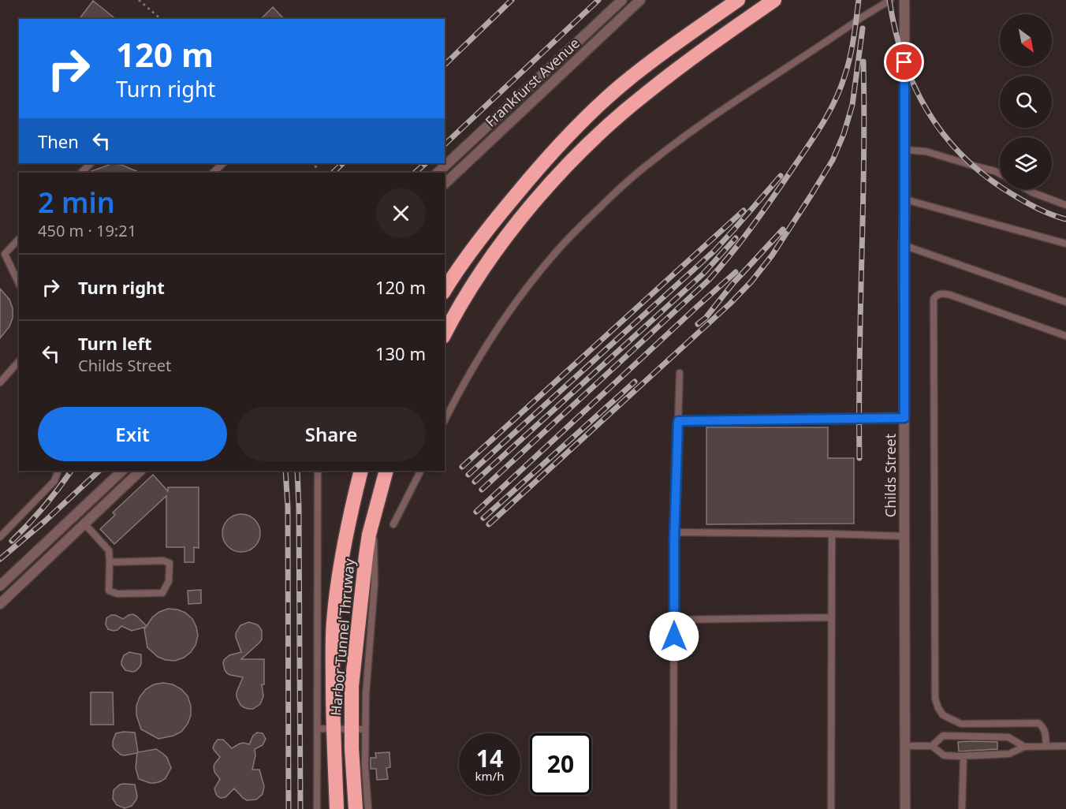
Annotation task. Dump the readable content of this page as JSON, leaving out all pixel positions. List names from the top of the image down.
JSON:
{
  "streets": {
    "highway": ["Harbor Tunnel Thruway"],
    "street": ["Frankfurst Avenue", "Childs Street"]
  },
  "north": "bottom right",
  "page": {
    "turn": ["120 m", "Turn right"],
    "then": "Then",
    "heading": ["2 min", "450 m · 19:21"],
    "list": [
      {
        "name": "Turn right",
        "value": "120 m"
      },
      {
        "name": "Turn left",
        "note": "Childs Street",
        "value": "130 m"
      }
    ],
    "buttons": ["Exit", "Share"],
    "speed": "14 km/h",
    "limit": "20"
  }
}
